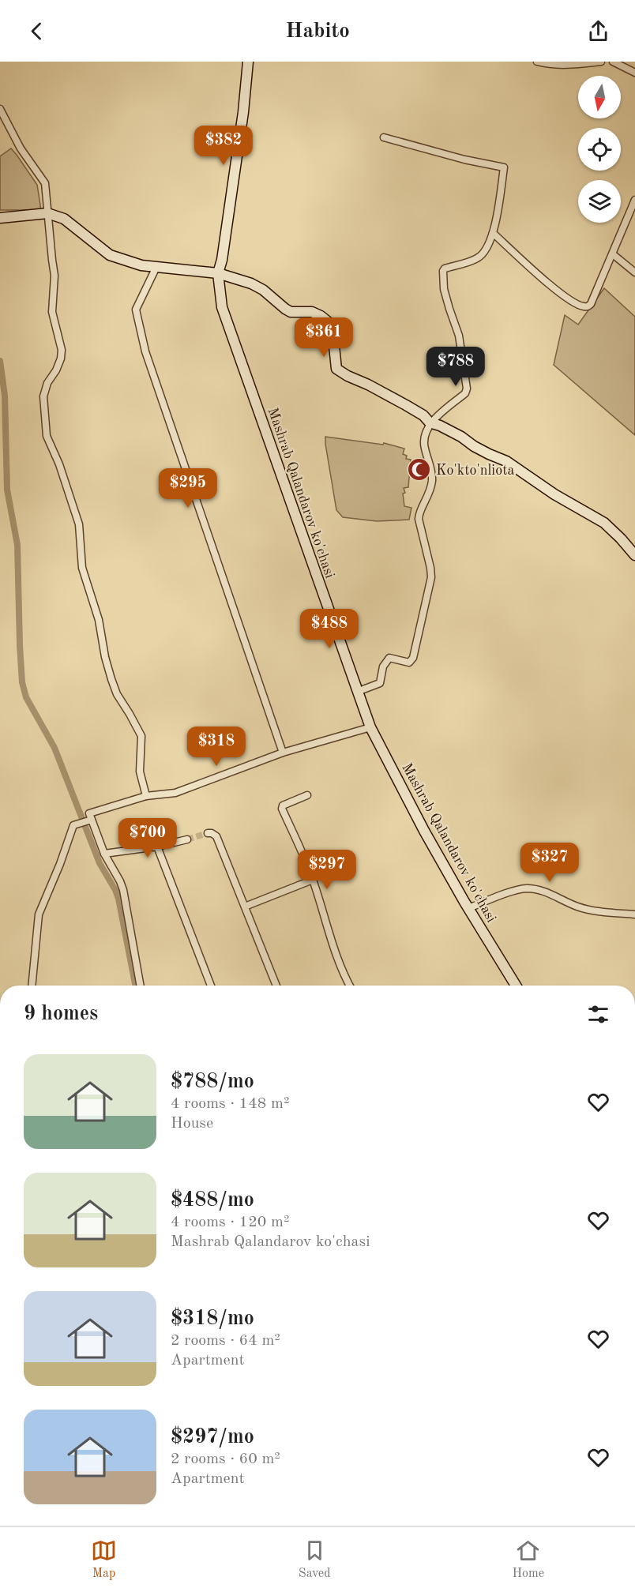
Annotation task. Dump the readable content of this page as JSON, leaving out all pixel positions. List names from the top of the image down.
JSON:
{
  "streets": {
    "main road": ["Mashrab Qalandarov ko'chasi"]
  },
  "places": {
    "mosque": ["Ko'kto'nliota"]
  },
  "north": "bottom",
  "page": {
    "header": "Habito",
    "price": [
      "$382",
      "$361",
      "$788",
      "$295",
      "$488",
      "$318",
      "$700",
      "$327",
      "$297"
    ],
    "heading": "9 homes",
    "list": [
      {
        "name": "$788/mo",
        "note": "4 rooms · 148 m² · House"
      },
      {
        "name": "$488/mo",
        "note": "4 rooms · 120 m² · Mashrab Qalandarov ko'chasi"
      },
      {
        "name": "$318/mo",
        "note": "2 rooms · 64 m² · Apartment"
      },
      {
        "name": "$297/mo",
        "note": "2 rooms · 60 m² · Apartment"
      }
    ],
    "tabs": ["Map", "Saved", "Home"]
  }
}
